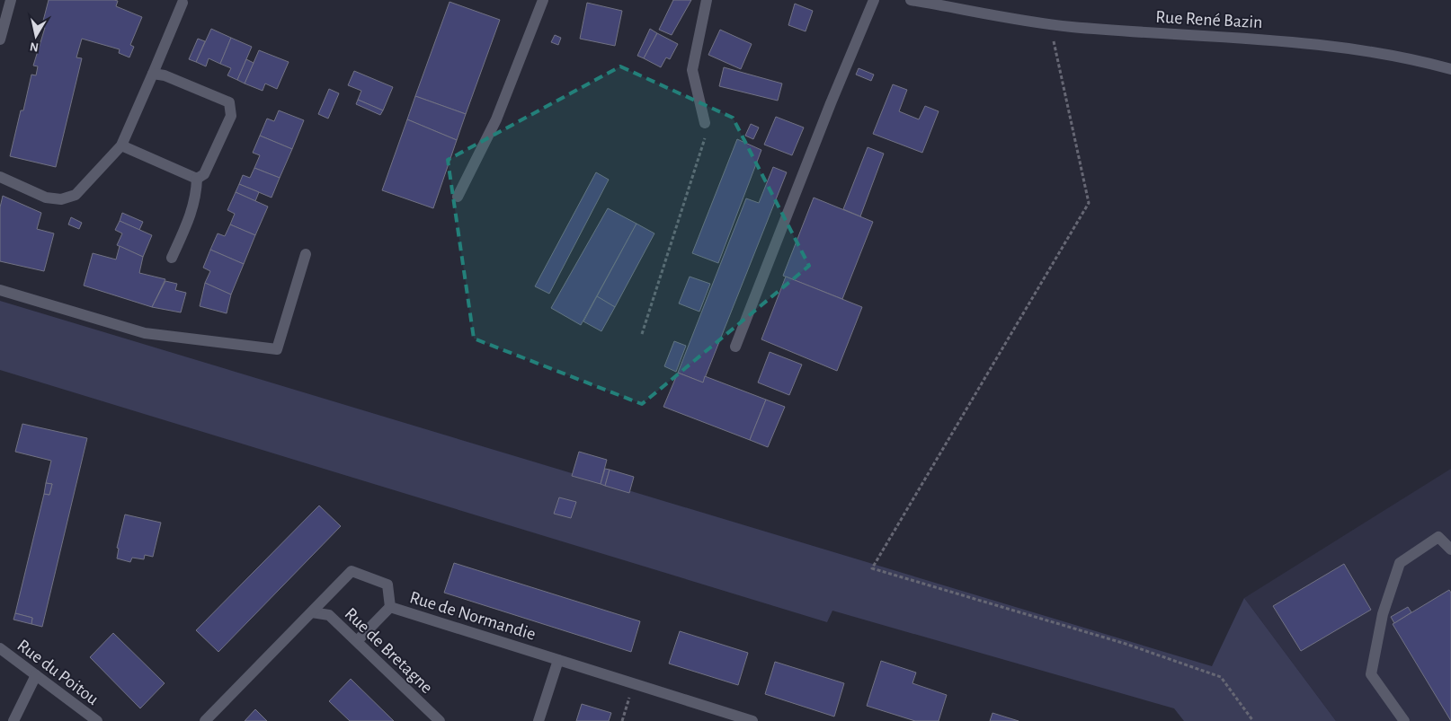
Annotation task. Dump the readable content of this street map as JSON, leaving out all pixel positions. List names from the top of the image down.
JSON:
{
  "streets": {
    "street": [
      "Rue René Bazin",
      "Rue de Normandie",
      "Rue de Bretagne",
      "Rue du Poitou"
    ]
  },
  "crossings": [
    ["Rue de Normandie", "Rue de Bretagne"]
  ],
  "north": "bottom"
}
